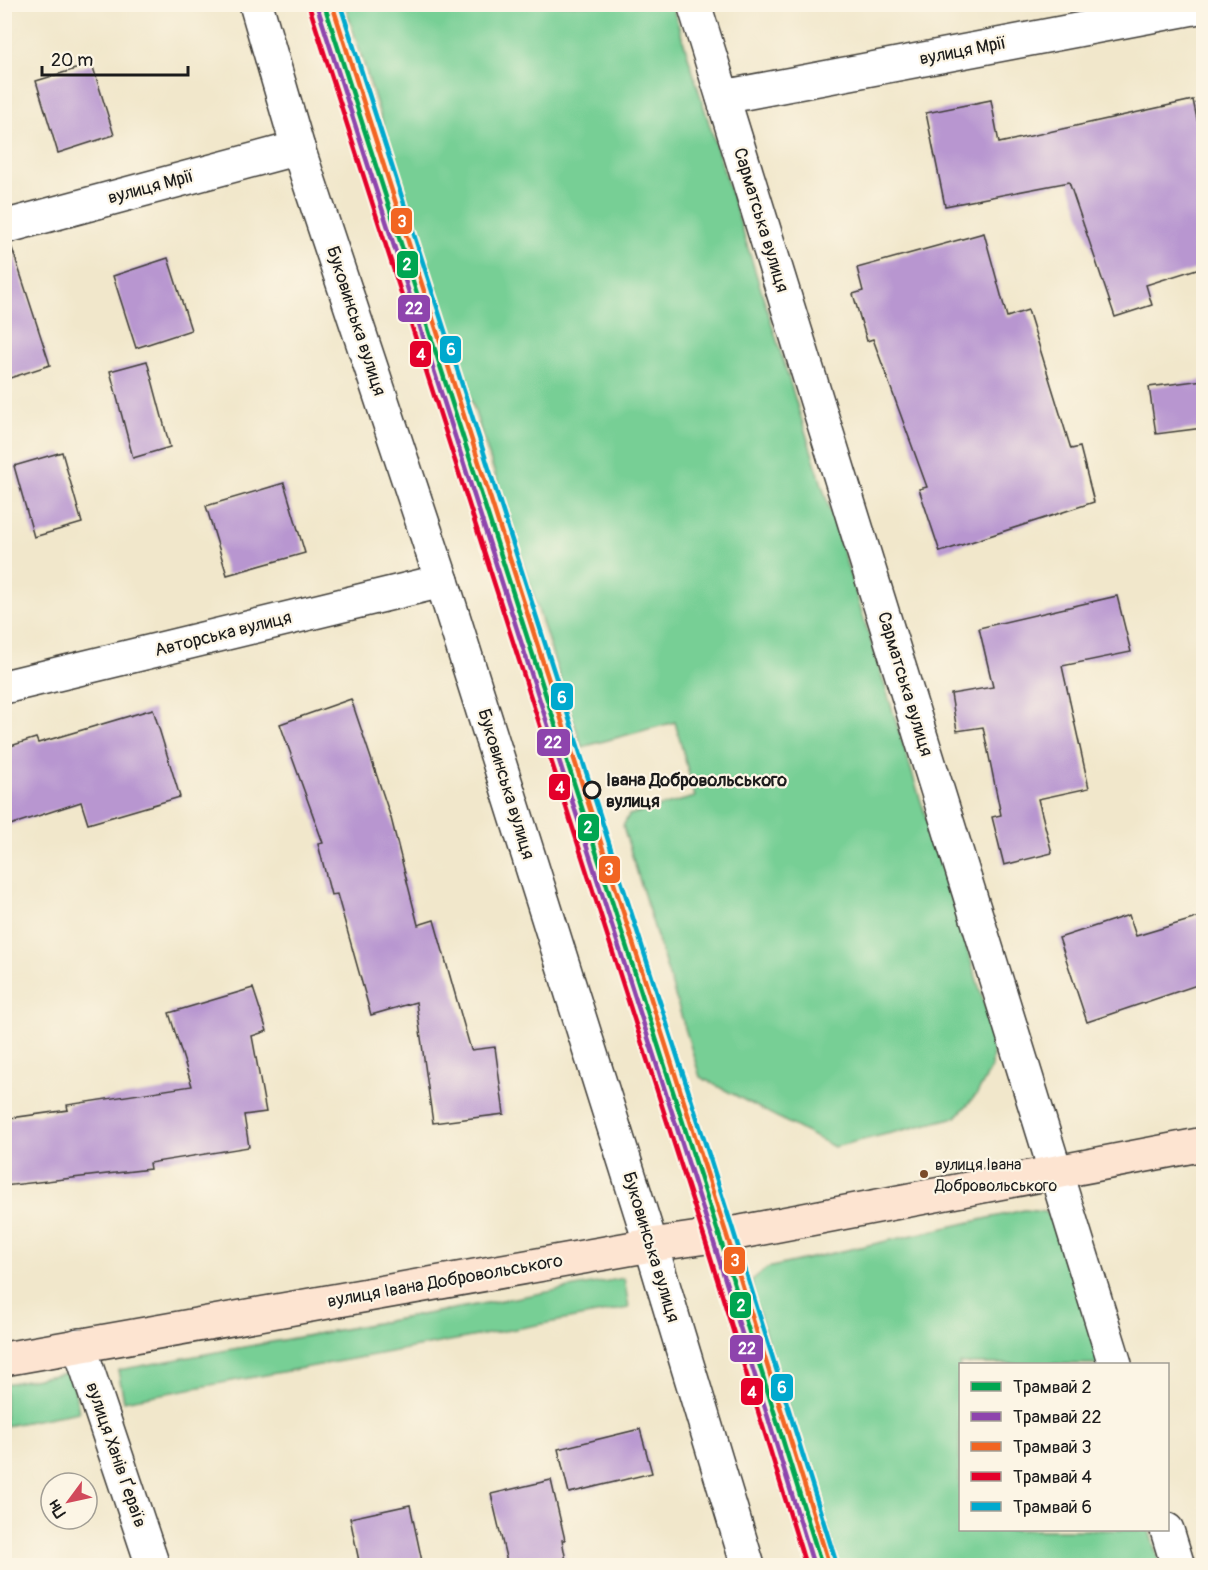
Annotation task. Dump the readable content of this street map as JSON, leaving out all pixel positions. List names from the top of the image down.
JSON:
{
  "streets": {
    "street": [
      "вулиця Мрії",
      "Сарматська вулиця",
      "Буковинська вулиця",
      "Авторська вулиця",
      "вулиця Івана Добровольського",
      "вулиця Ханів Ґераїв"
    ]
  },
  "crossings": [
    ["вулиця Мрії", "Сарматська вулиця"],
    ["вулиця Мрії", "Буковинська вулиця"],
    ["Сарматська вулиця", "вулиця Івана Добровольського"],
    ["Буковинська вулиця", "Авторська вулиця"],
    ["Буковинська вулиця", "вулиця Івана Добровольського"],
    ["вулиця Івана Добровольського", "вулиця Ханів Ґераїв"]
  ],
  "places": ["Івана Добровольського вулиця", "вулиця Івана Добровольського"],
  "lines": [
    "tram line 2",
    "tram line 3",
    "tram line 6",
    "tram line 22",
    "tram line 4"
  ],
  "legend": [
    "Трамвай 2",
    "Трамвай 22",
    "Трамвай 3",
    "Трамвай 4",
    "Трамвай 6"
  ],
  "scale_bar": "20 m",
  "north": "bottom left"
}
